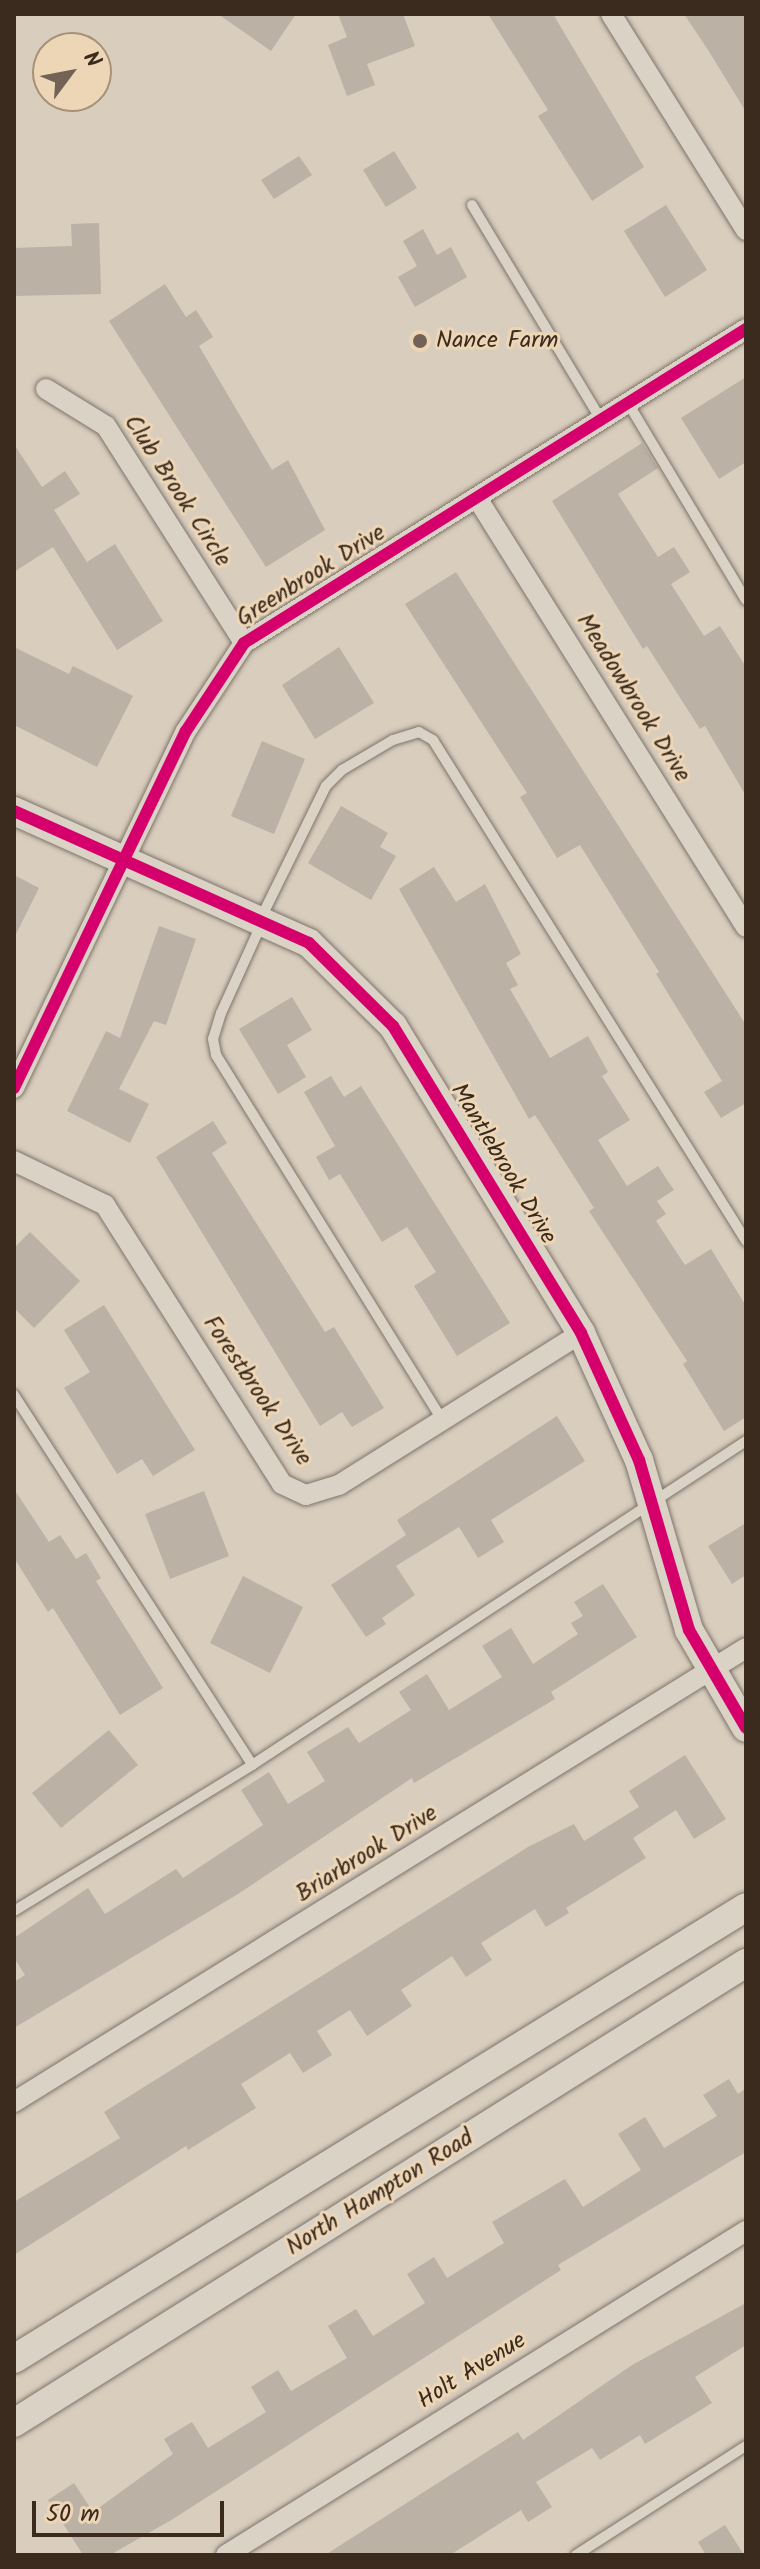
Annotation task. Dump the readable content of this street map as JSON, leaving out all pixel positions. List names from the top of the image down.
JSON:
{
  "streets": {
    "main road": ["Mantlebrook Drive", "North Hampton Road"],
    "street": [
      "Club Brook Circle",
      "Greenbrook Drive",
      "Meadowbrook Drive",
      "Forestbrook Drive",
      "Briarbrook Drive",
      "Holt Avenue"
    ]
  },
  "crossings": [
    ["Club Brook Circle", "Greenbrook Drive"],
    ["Greenbrook Drive", "Meadowbrook Drive"],
    ["Greenbrook Drive", "Mantlebrook Drive"],
    ["Mantlebrook Drive", "Forestbrook Drive"],
    ["Mantlebrook Drive", "Briarbrook Drive"]
  ],
  "places": ["Nance Farm"],
  "scale_bar": "50 m",
  "north": "top right"
}
